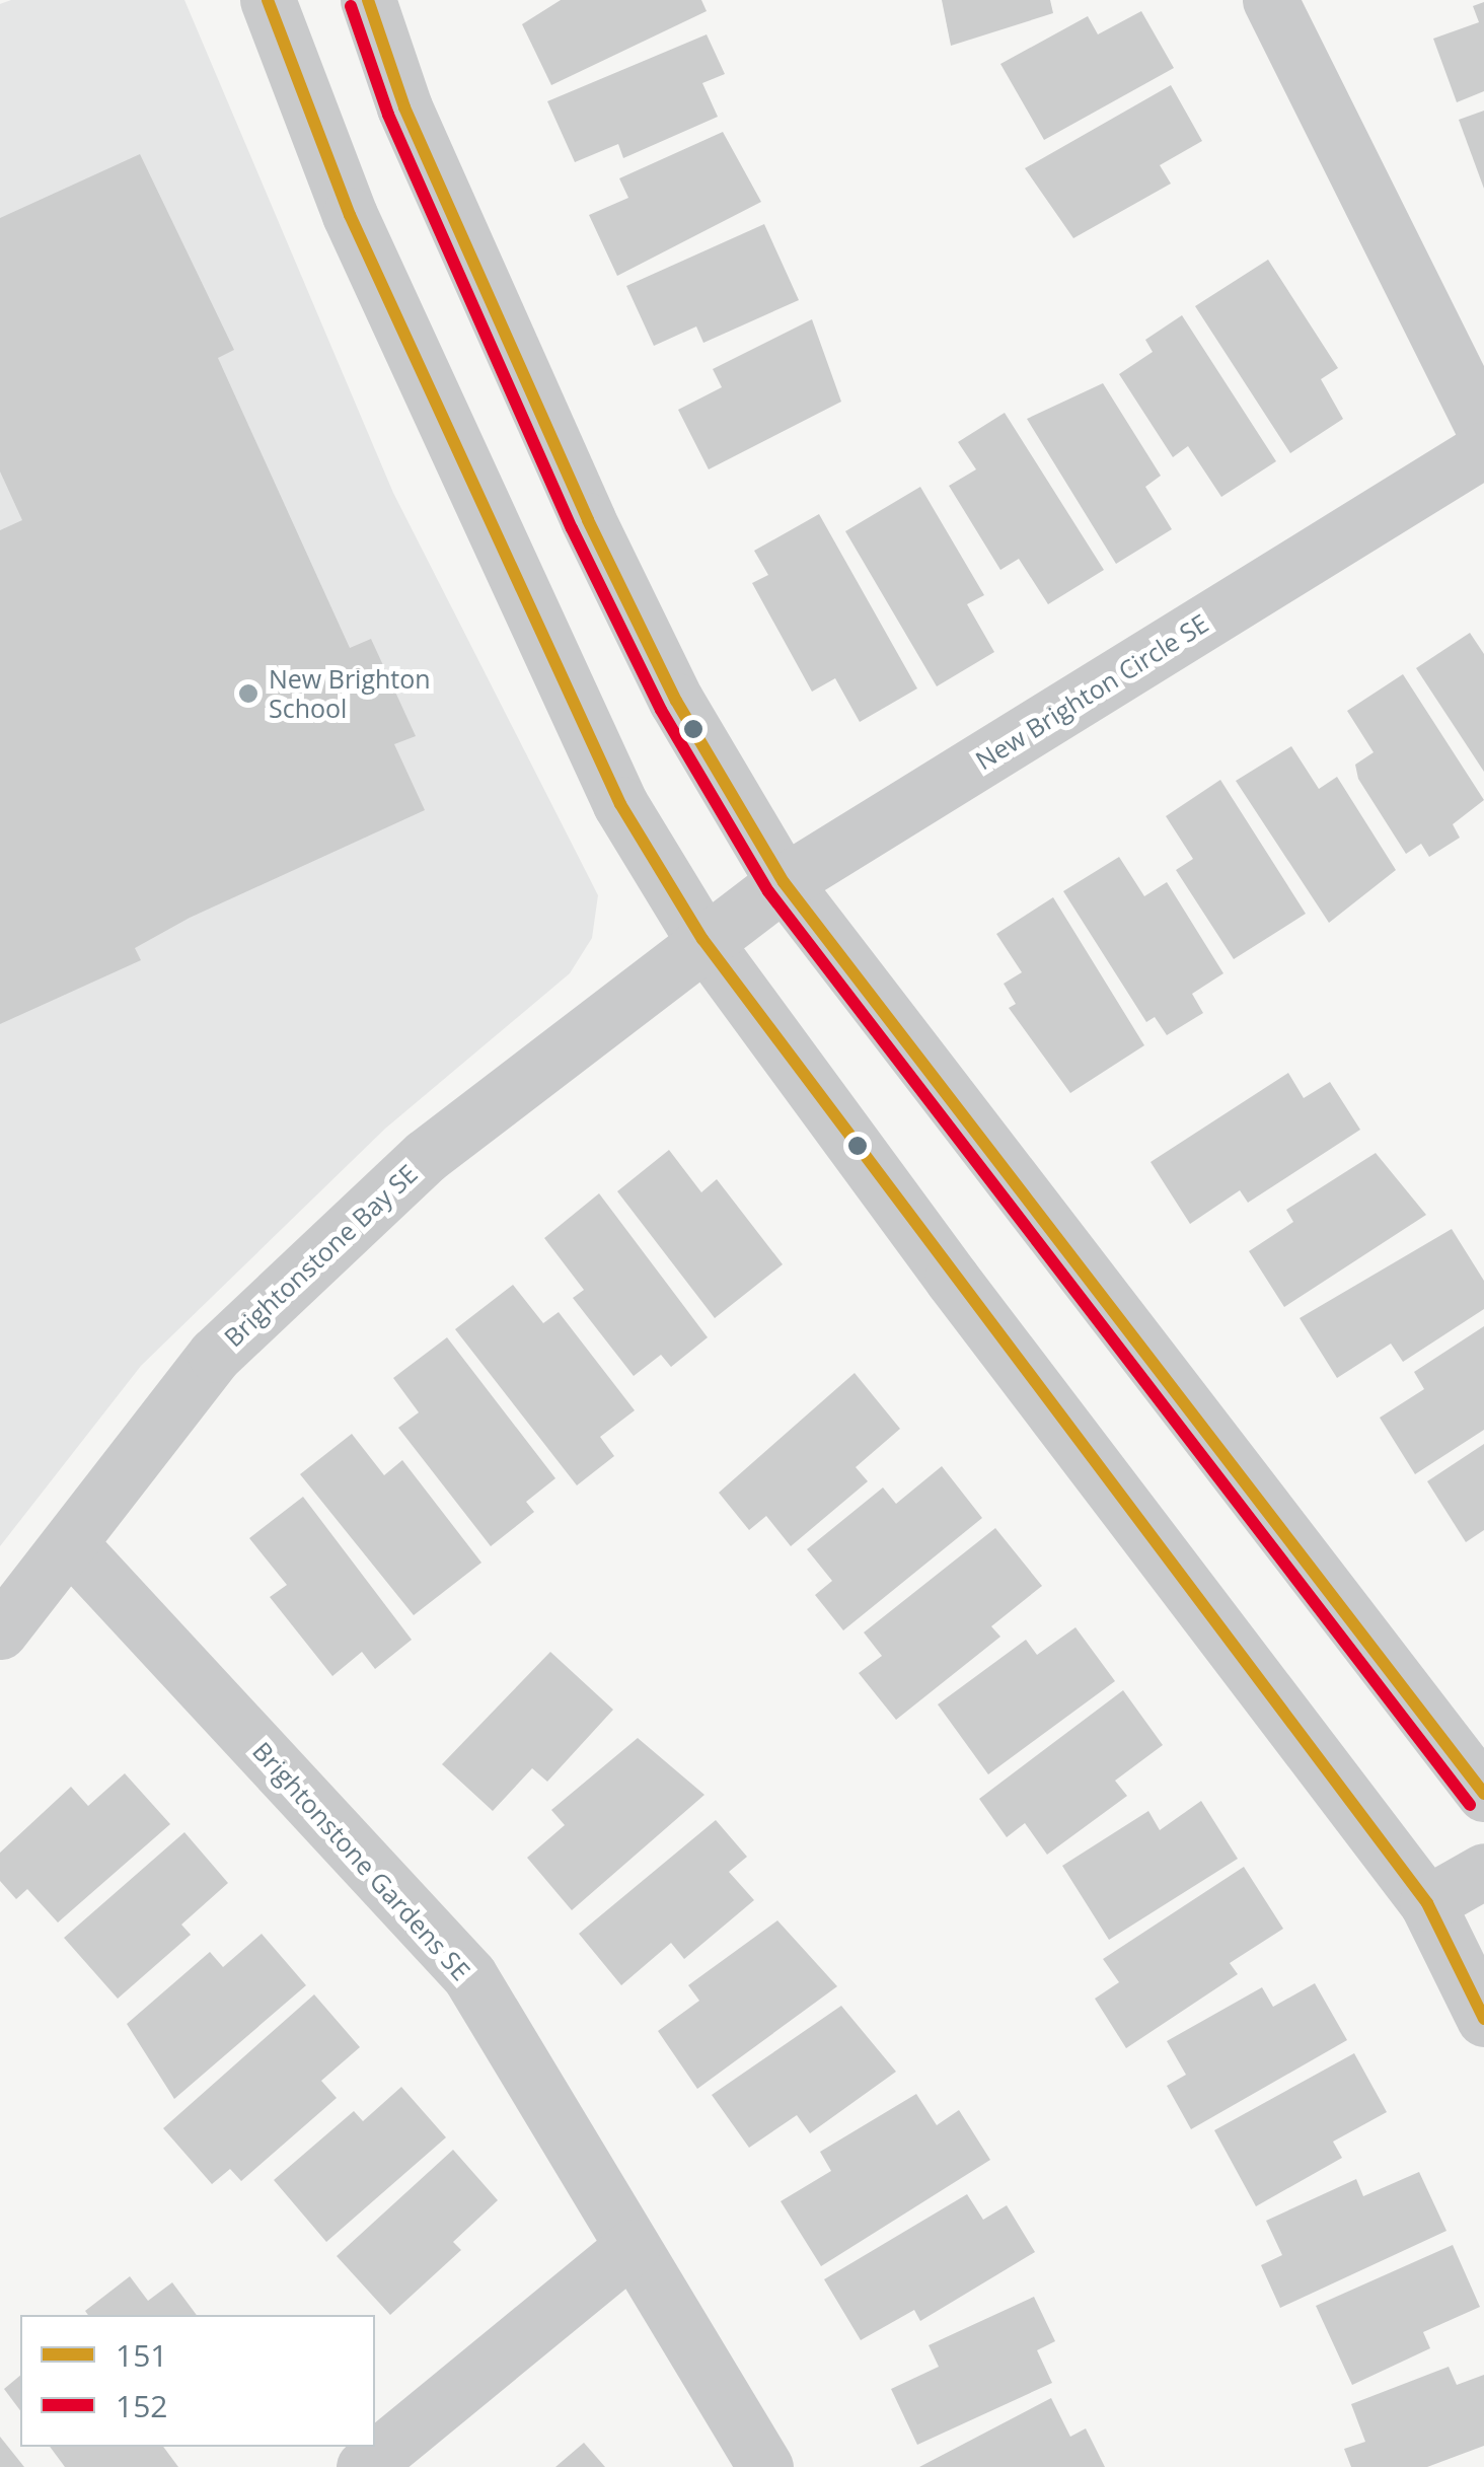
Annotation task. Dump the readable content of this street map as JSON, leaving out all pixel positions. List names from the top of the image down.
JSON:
{
  "streets": {
    "street": ["New Brighton Circle SE", "Brightonstone Bay SE", "Brightonstone Gardens SE"]
  },
  "crossings": [
    ["New Brighton Circle SE", "Brightonstone Bay SE"],
    ["Brightonstone Bay SE", "Brightonstone Gardens SE"]
  ],
  "places": ["New Brighton School"],
  "lines": ["transit line 151", "transit line 152"],
  "legend": ["151", "152"]
}
